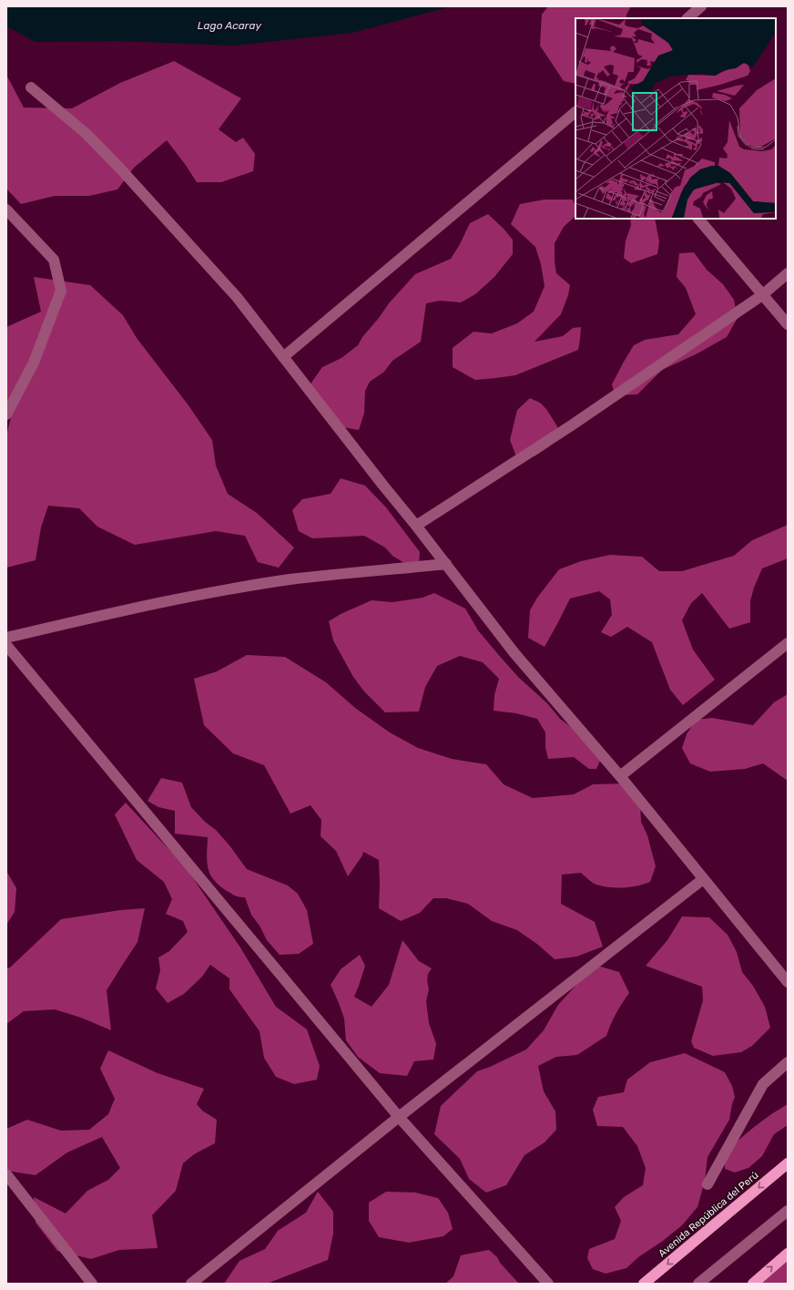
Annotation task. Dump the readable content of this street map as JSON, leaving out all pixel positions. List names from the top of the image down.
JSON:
{
  "streets": {
    "highway": ["Avenida República del Perú"]
  },
  "one_way": ["Avenida República del Perú"],
  "water": ["Lago Acaray"]
}
